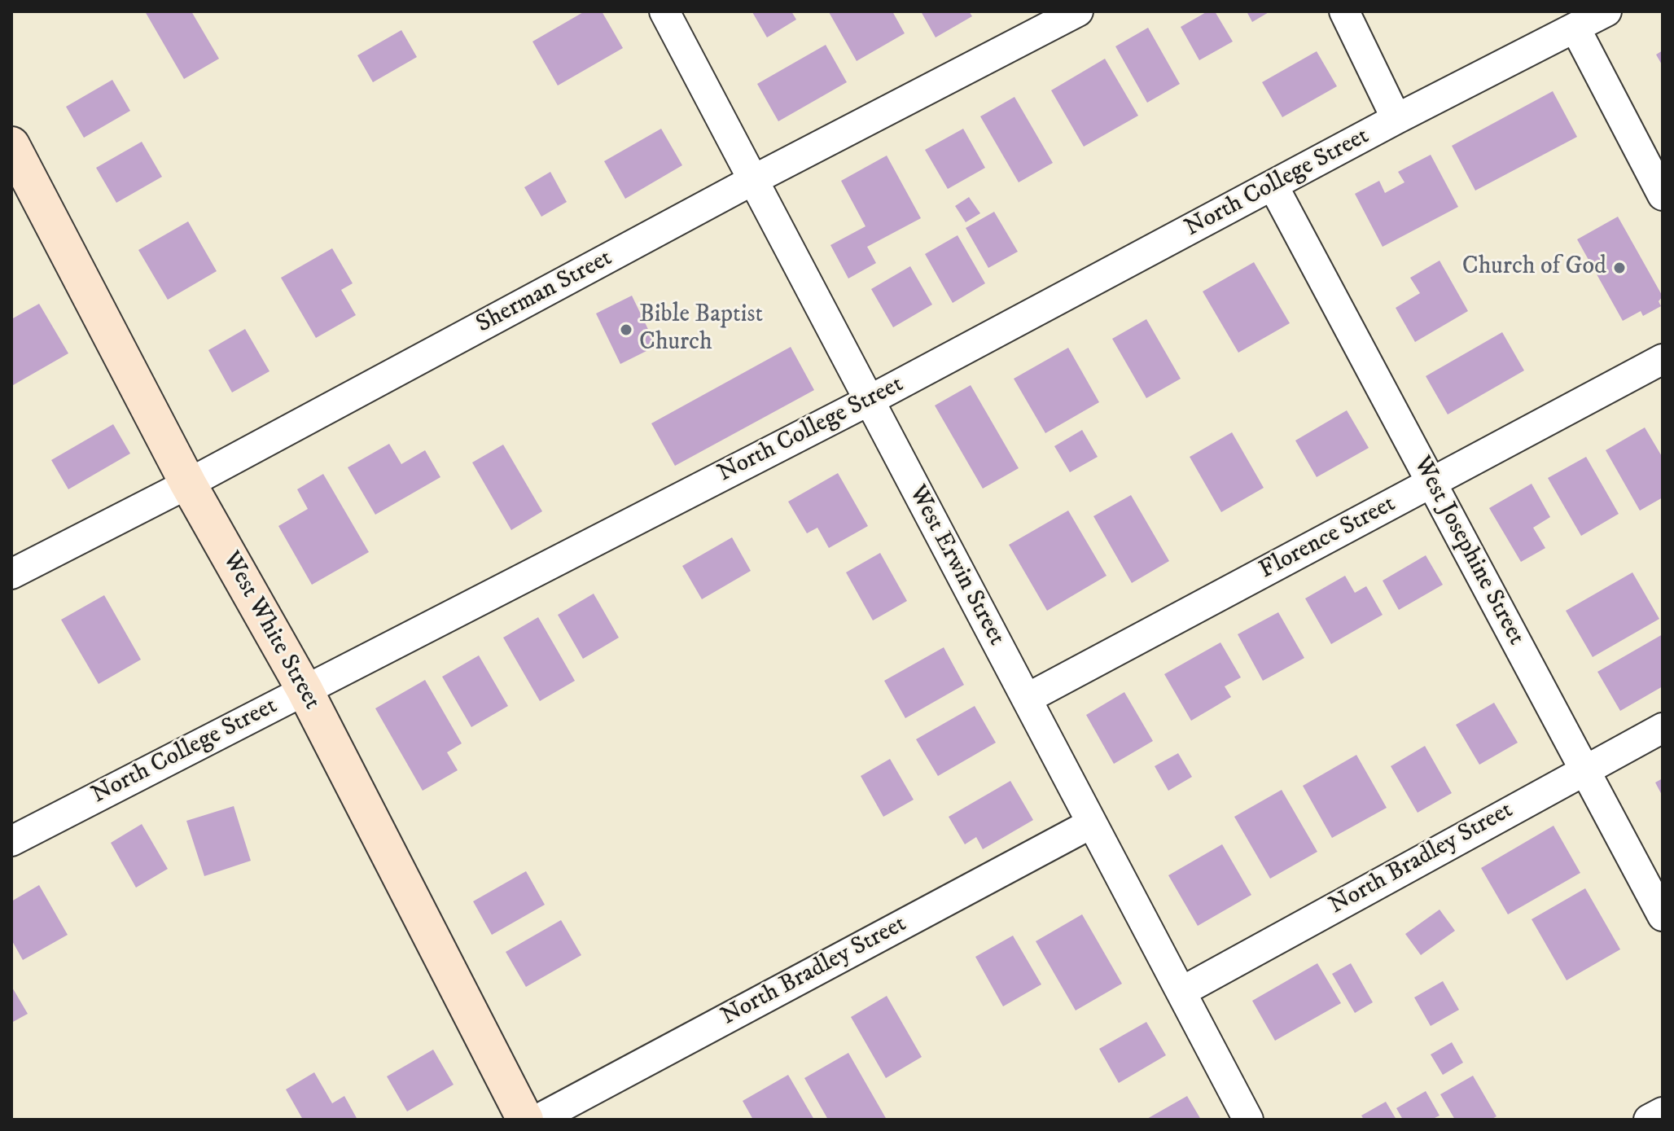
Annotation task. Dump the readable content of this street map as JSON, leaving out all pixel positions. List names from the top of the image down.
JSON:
{
  "streets": {
    "street": [
      "North College Street",
      "Sherman Street",
      "Florence Street",
      "West Josephine Street",
      "West Erwin Street",
      "West White Street",
      "North Bradley Street"
    ]
  },
  "crossings": [
    ["North College Street", "West Josephine Street"],
    ["North College Street", "West Erwin Street"],
    ["North College Street", "West White Street"],
    ["Sherman Street", "West Erwin Street"],
    ["Sherman Street", "West White Street"],
    ["Florence Street", "West Josephine Street"],
    ["Florence Street", "West Erwin Street"],
    ["West Josephine Street", "North Bradley Street"],
    ["West Erwin Street", "North Bradley Street"]
  ],
  "places": ["Church of God", "Bible Baptist Church"]
}
